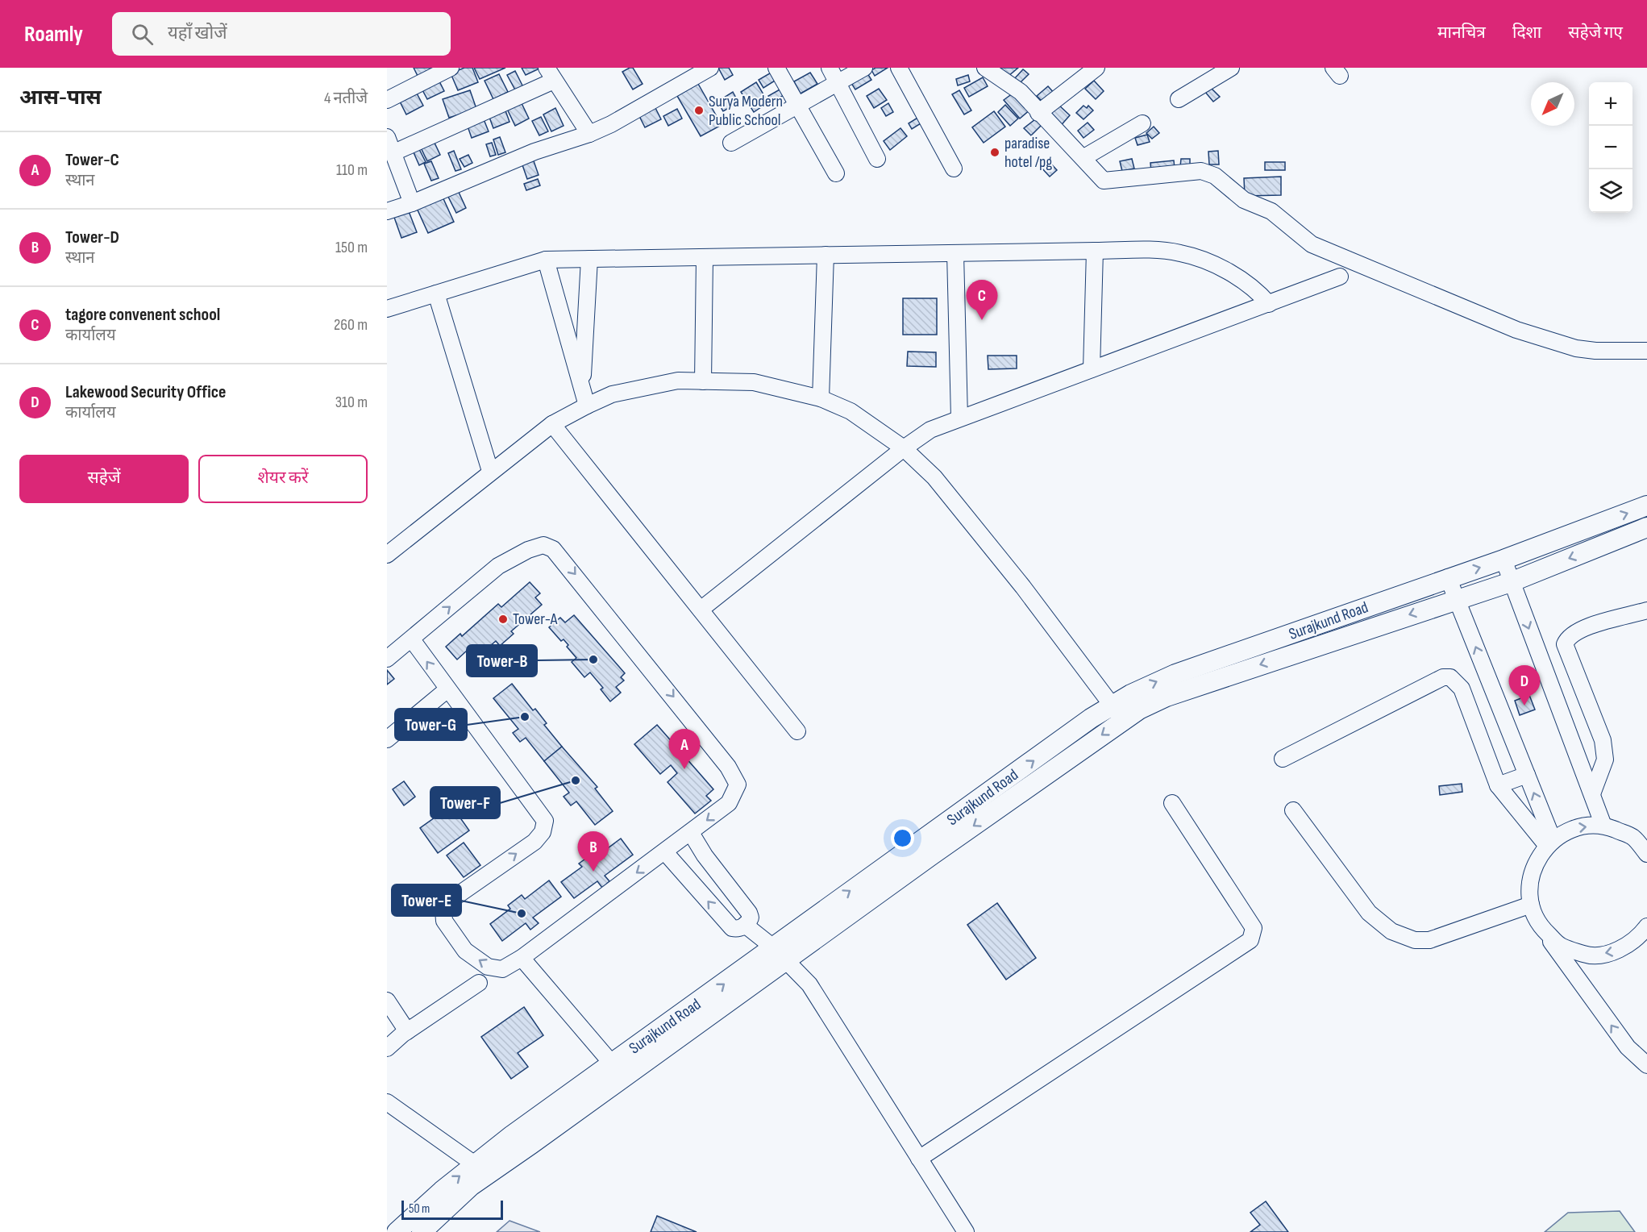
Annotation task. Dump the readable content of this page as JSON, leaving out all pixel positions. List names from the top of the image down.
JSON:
{
  "streets": {
    "main road": ["Surajkund Road"]
  },
  "places": [
    "Surya Modern Public School",
    "paradise hotel /pg",
    "Tower-A",
    "Tower-B",
    "Tower-G",
    "Tower-F",
    "Tower-E"
  ],
  "scale_bar": "50 m",
  "north": "bottom left",
  "page": {
    "header": "Roamly",
    "search": "यहाँ खोजें",
    "nav": ["मानचित्र", "दिशा", "सहेजे गए"],
    "heading": ["आस-पास", "4 नतीजे"],
    "map_buttons": ["+", "−"],
    "list": [
      {
        "mark": "A",
        "name": "Tower-C",
        "note": "स्थान",
        "value": "110 m"
      },
      {
        "mark": "B",
        "name": "Tower-D",
        "note": "स्थान",
        "value": "150 m"
      },
      {
        "mark": "C",
        "name": "tagore convenent school",
        "note": "कार्यालय",
        "value": "260 m"
      },
      {
        "mark": "D",
        "name": "Lakewood Security Office",
        "note": "कार्यालय",
        "value": "310 m"
      }
    ],
    "pins": [
      "C",
      "D",
      "A",
      "B"
    ],
    "buttons": ["सहेजें", "शेयर करें"],
    "scale": "50 m"
  }
}
